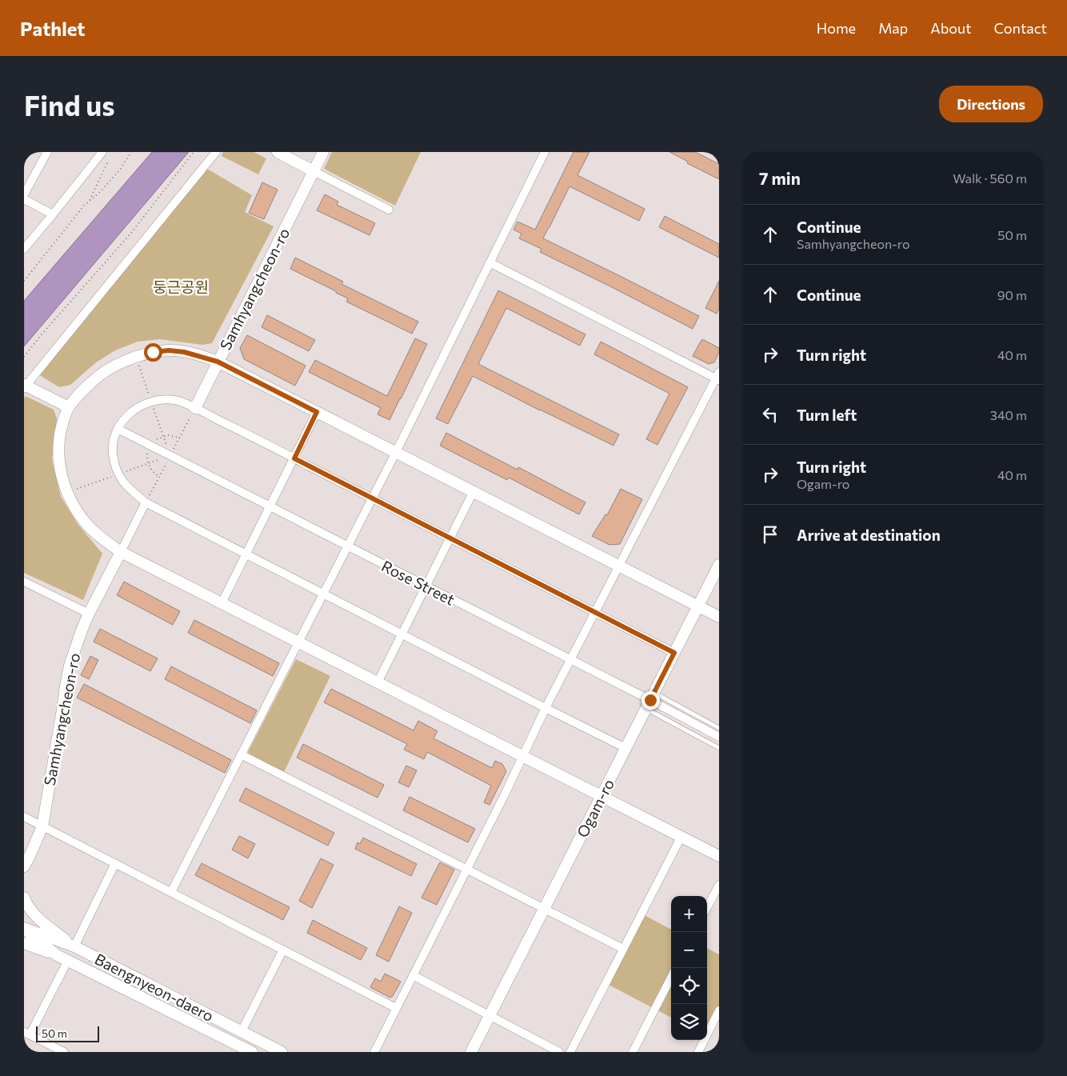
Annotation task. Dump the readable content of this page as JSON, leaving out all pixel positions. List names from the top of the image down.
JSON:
{
  "streets": {
    "street": [
      "Samhyangcheon-ro",
      "Rose Street",
      "Ogam-ro",
      "Baengnyeon-daero"
    ]
  },
  "crossings": [
    ["Rose Street", "Ogam-ro"]
  ],
  "parks": ["둥근공원"],
  "scale_bar": "50 m",
  "page": {
    "header": "Pathlet",
    "nav": [
      "Home",
      "Map",
      "About",
      "Contact"
    ],
    "buttons": "Directions",
    "title": "Find us",
    "heading": ["7 min", "Walk · 560 m"],
    "list": [
      ["Continue", "Samhyangcheon-ro", "50 m"],
      ["Continue", "90 m"],
      ["Turn right", "40 m"],
      ["Turn left", "340 m"],
      ["Turn right", "Ogam-ro", "40 m"],
      "Arrive at destination"
    ],
    "map_buttons": ["+", "−"],
    "scale": "50 m"
  }
}
